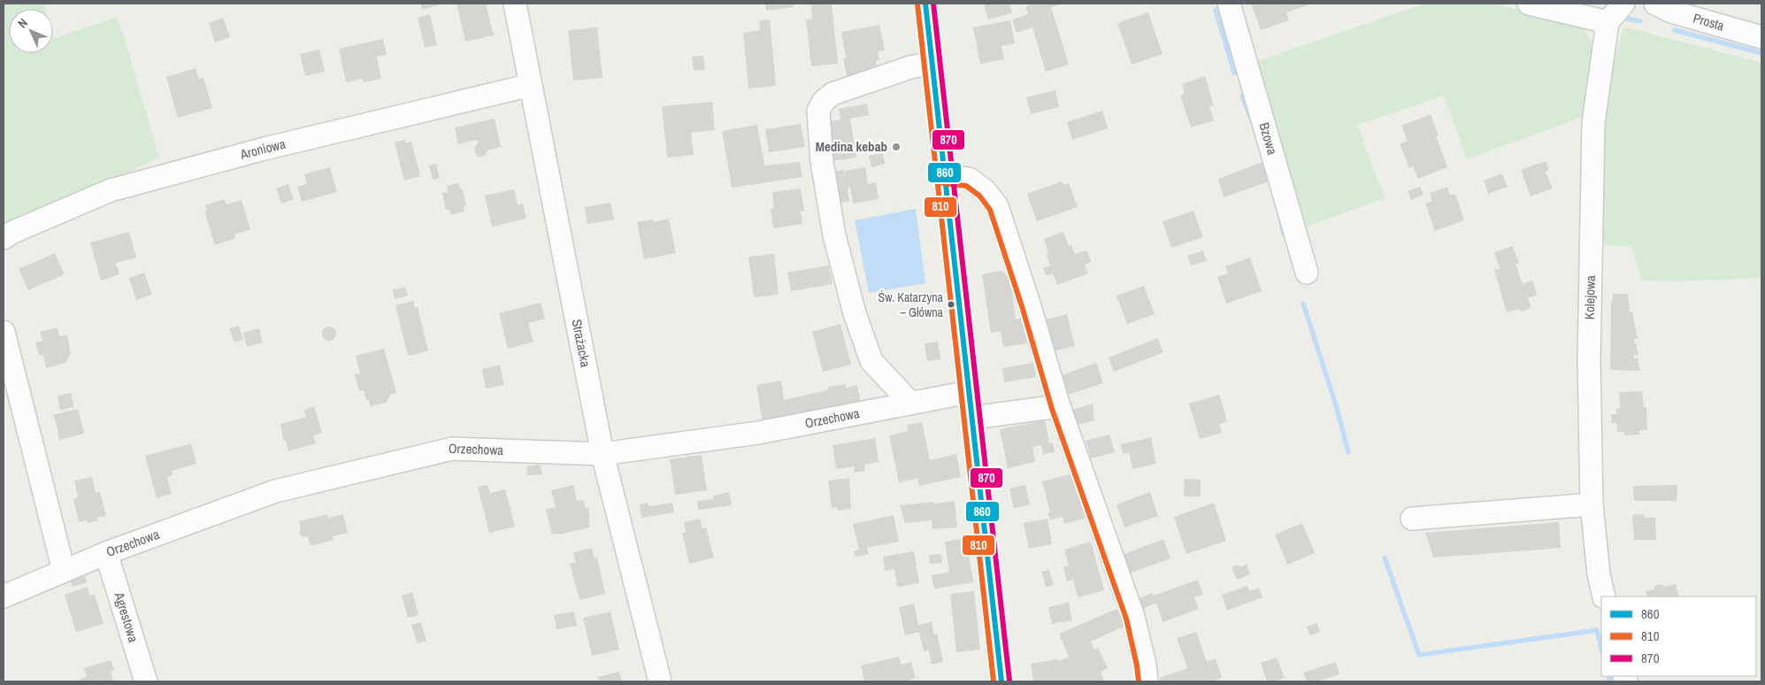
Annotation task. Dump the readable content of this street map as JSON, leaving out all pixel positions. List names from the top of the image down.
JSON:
{
  "streets": {
    "street": [
      "Prosta",
      "Bzowa",
      "Aroniowa",
      "Kolejowa",
      "Strażacka",
      "Orzechowa",
      "Agrestowa"
    ]
  },
  "crossings": [
    ["Aroniowa", "Strażacka"],
    ["Strażacka", "Orzechowa"],
    ["Orzechowa", "Agrestowa"]
  ],
  "places": ["Medina kebab", "Św. Katarzyna – Główna"],
  "lines": ["transit line 860", "transit line 870", "transit line 810"],
  "legend": ["860", "810", "870"],
  "north": "top left"
}
